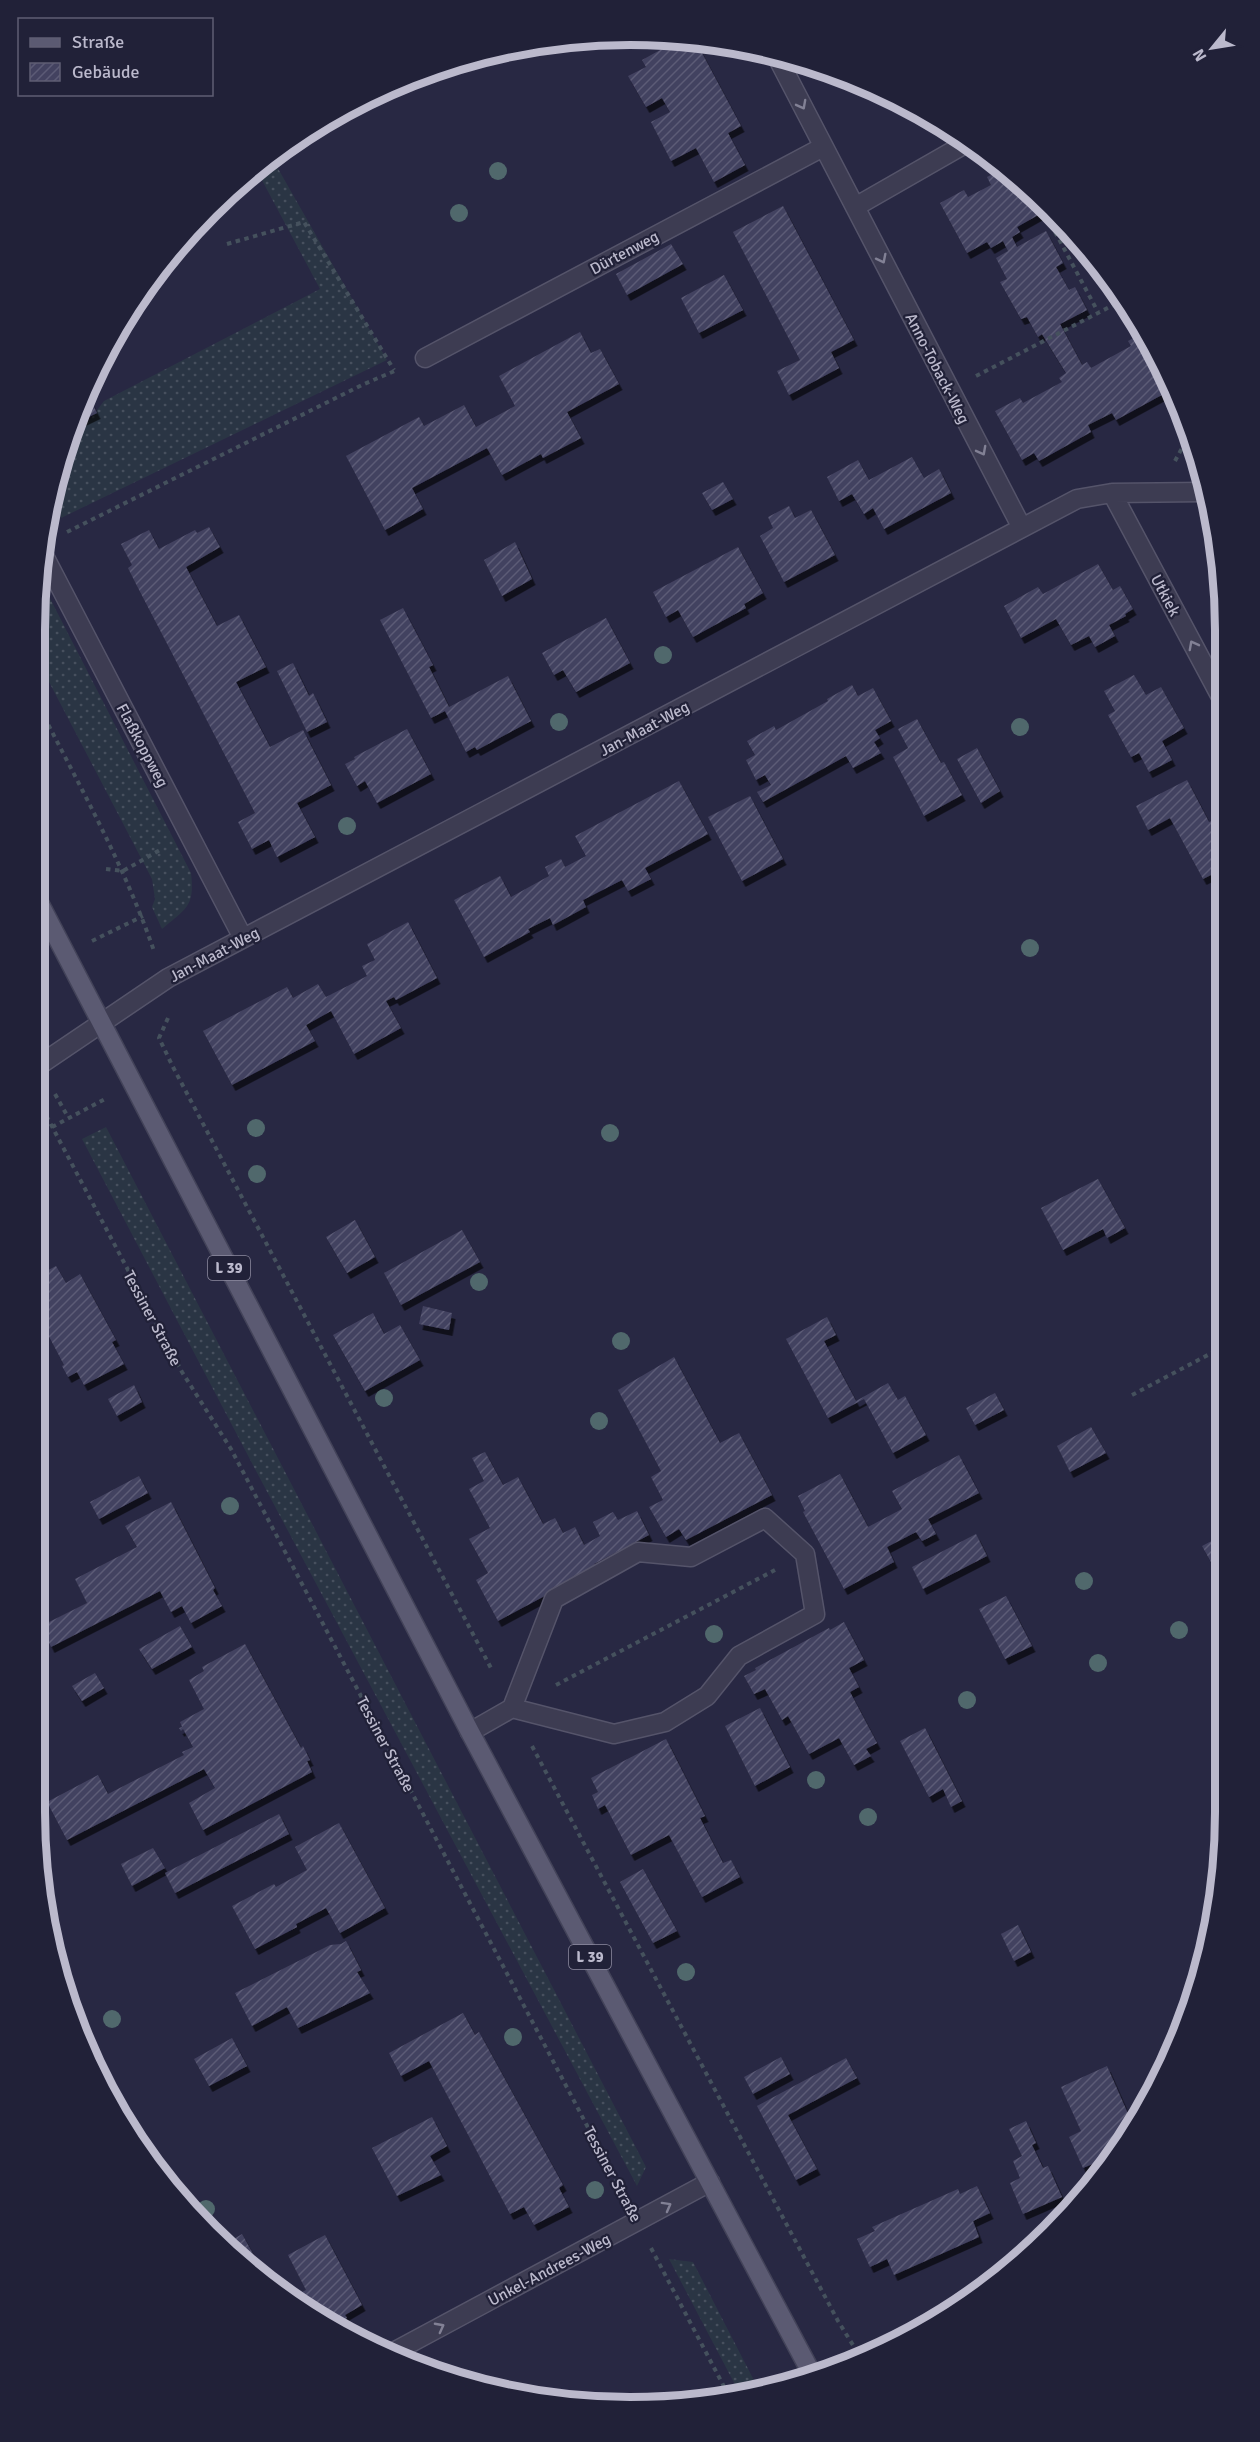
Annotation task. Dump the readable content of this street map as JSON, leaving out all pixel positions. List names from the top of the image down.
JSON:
{
  "streets": {
    "main road": ["L 39"],
    "street": [
      "Dürtenweg",
      "Anno-Toback-Weg",
      "Utkiek",
      "Jan-Maat-Weg",
      "Flaßkoppweg",
      "Unkel-Andrees-Weg"
    ],
    "path": ["Tessiner Straße"]
  },
  "crossings": [
    ["Dürtenweg", "Anno-Toback-Weg"],
    ["Anno-Toback-Weg", "Jan-Maat-Weg"],
    ["Utkiek", "Jan-Maat-Weg"],
    ["Jan-Maat-Weg", "Flaßkoppweg"],
    ["Jan-Maat-Weg", "L 39"],
    ["L 39", "Unkel-Andrees-Weg"],
    ["Tessiner Straße", "Unkel-Andrees-Weg"]
  ],
  "one_way": ["Anno-Toback-Weg", "Utkiek", "Unkel-Andrees-Weg"],
  "legend": ["Straße", "Gebäude"],
  "north": "bottom left"
}
